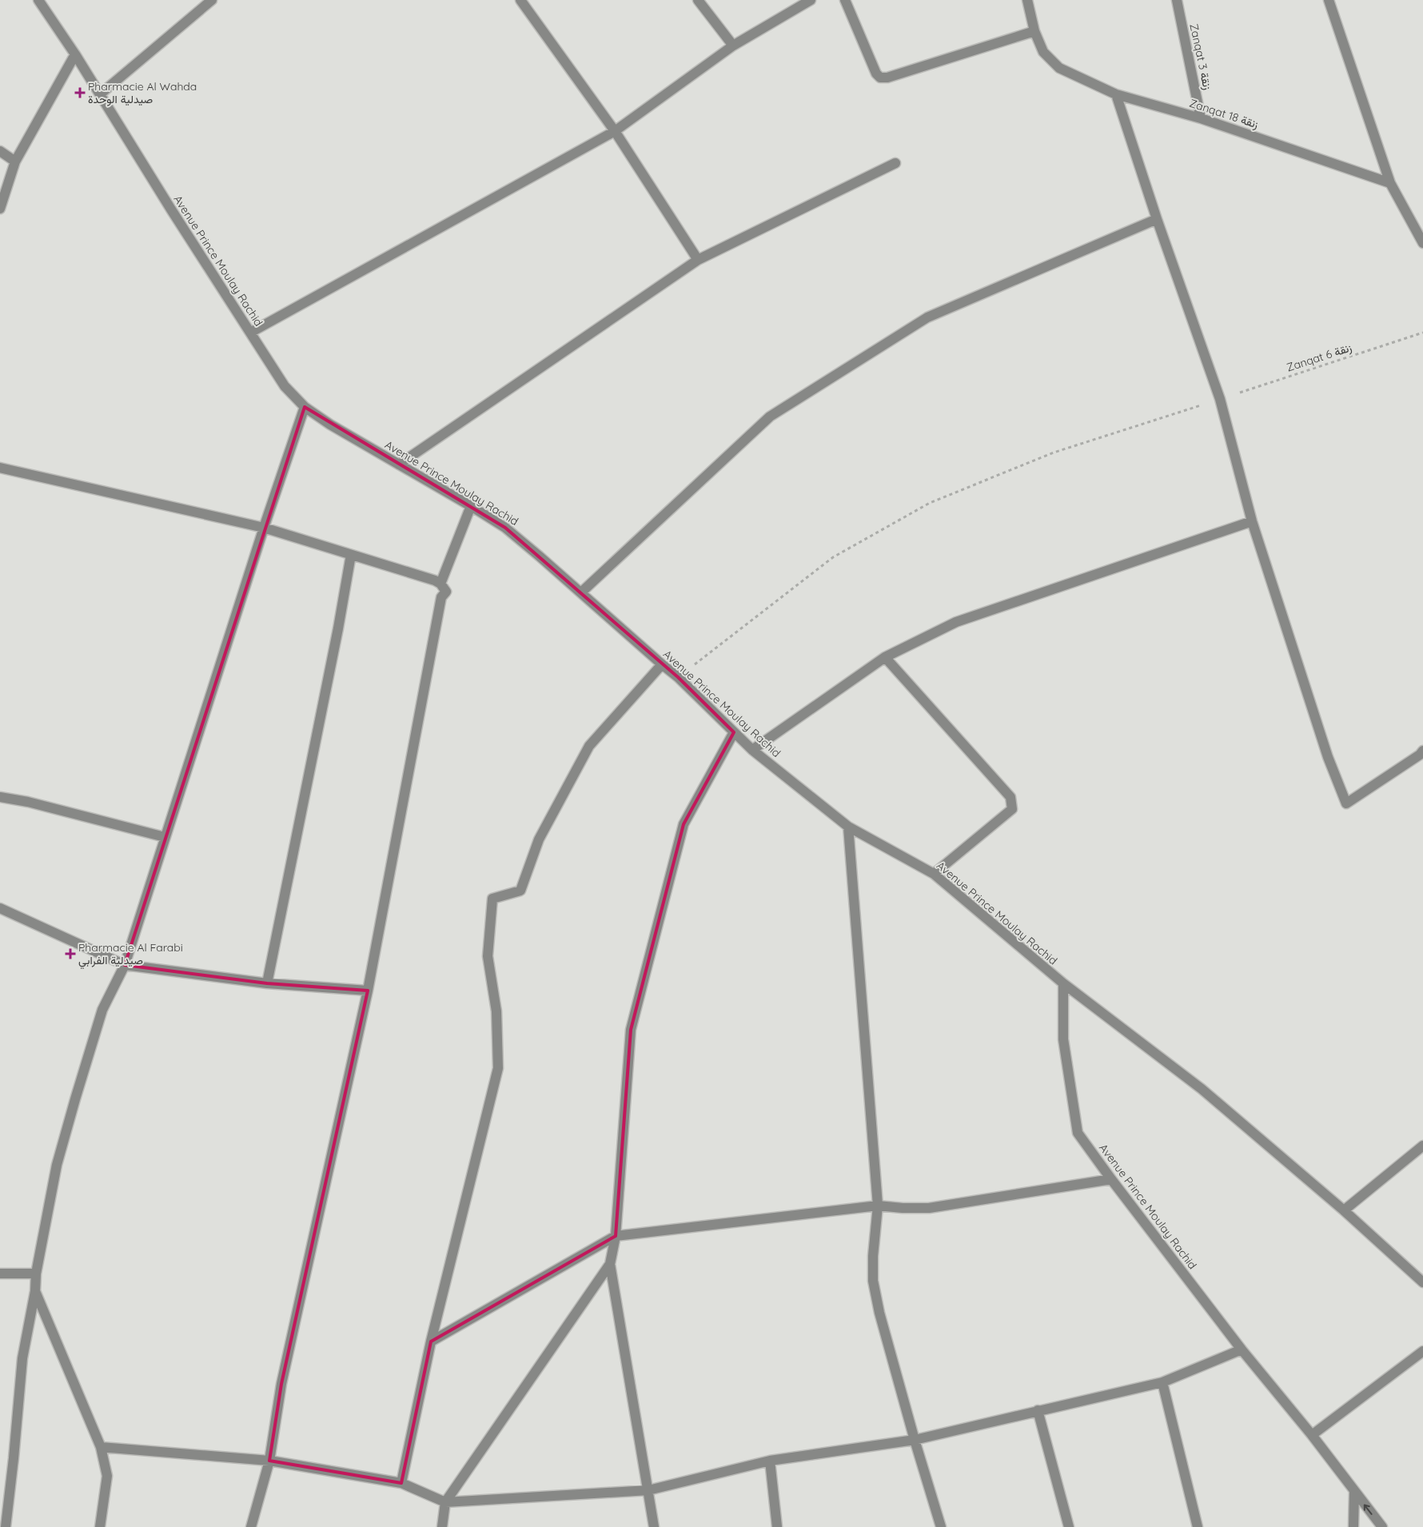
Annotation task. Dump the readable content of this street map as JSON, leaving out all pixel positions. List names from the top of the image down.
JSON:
{
  "streets": {
    "street": ["Zanqat 3 زنقة", "Zanqat 18 زنقة", "Avenue Prince Moulay Rachid"],
    "path": ["Zanqat 6 زنقة"]
  },
  "crossings": [
    ["Zanqat 3 زنقة", "Zanqat 18 زنقة"],
    ["Avenue Prince Moulay Rachid", "Zanqat 6 زنقة"]
  ],
  "places": {
    "health": ["Pharmacie Al Wahda صيدلية الوحدة", "Pharmacie Al Farabi صيدلية الفرابي"]
  }
}
